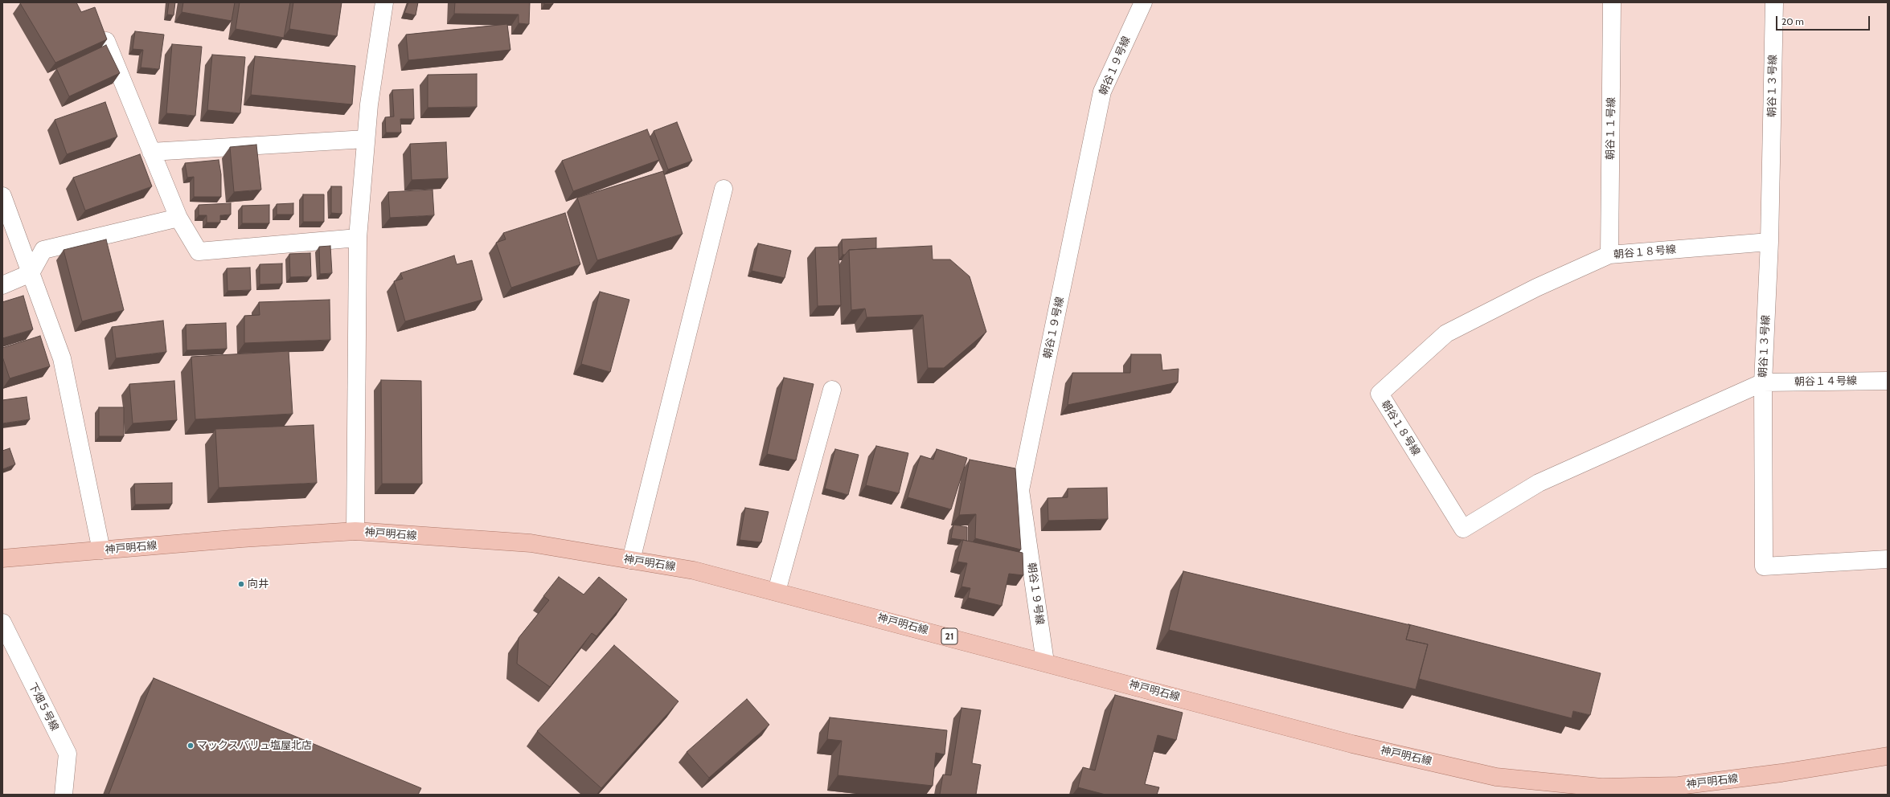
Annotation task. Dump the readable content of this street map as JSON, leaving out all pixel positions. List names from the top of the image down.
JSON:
{
  "streets": {
    "main road": ["神戸明石線", "21"],
    "street": [
      "朝谷１９号線",
      "朝谷１３号線",
      "朝谷１１号線",
      "朝谷１８号線",
      "朝谷１４号線",
      "下畑５号線"
    ]
  },
  "crossings": [
    ["朝谷１９号線", "神戸明石線"],
    ["朝谷１３号線", "朝谷１８号線"],
    ["朝谷１３号線", "朝谷１４号線"],
    ["朝谷１１号線", "朝谷１８号線"],
    ["朝谷１８号線", "朝谷１４号線"]
  ],
  "places": ["向井", "マックスバリュ塩屋北店"],
  "scale_bar": "20 m"
}
